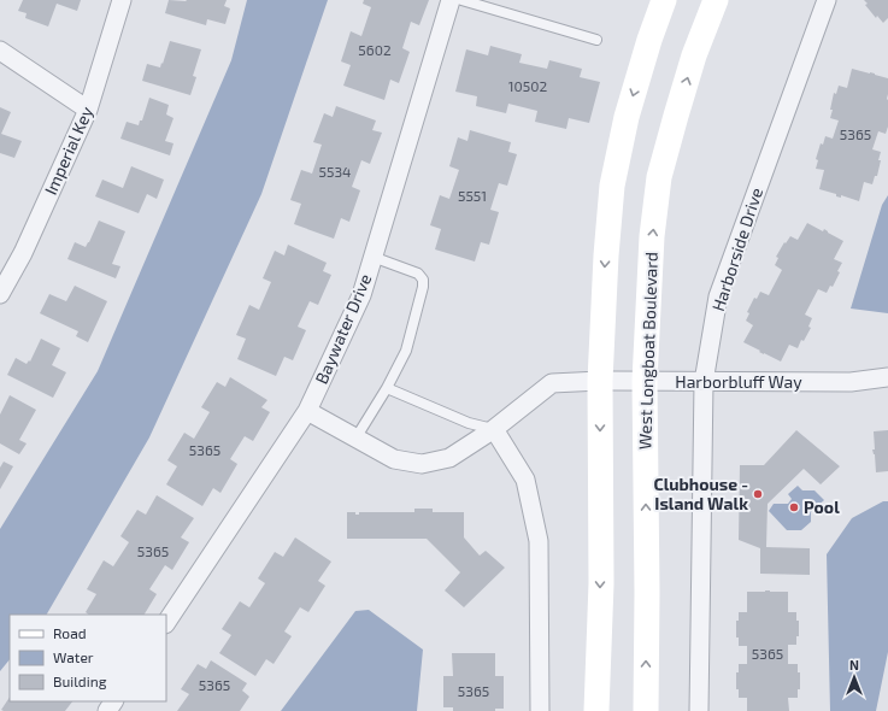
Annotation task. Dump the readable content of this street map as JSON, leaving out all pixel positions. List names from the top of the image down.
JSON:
{
  "streets": {
    "street": [
      "Imperial Key",
      "Harborside Drive",
      "Baywater Drive",
      "West Longboat Boulevard",
      "Harborbluff Way"
    ]
  },
  "crossings": [
    ["Harborside Drive", "Harborbluff Way"],
    ["Baywater Drive", "Harborbluff Way"],
    ["West Longboat Boulevard", "Harborbluff Way"]
  ],
  "places": ["Clubhouse - Island Walk", "Pool"],
  "house_numbers": [
    "5602",
    "10502",
    "5365",
    "5534",
    "5551",
    "5365",
    "5365",
    "5365",
    "5365",
    "5365"
  ],
  "legend": ["Road", "Water", "Building"],
  "north": "top"
}
